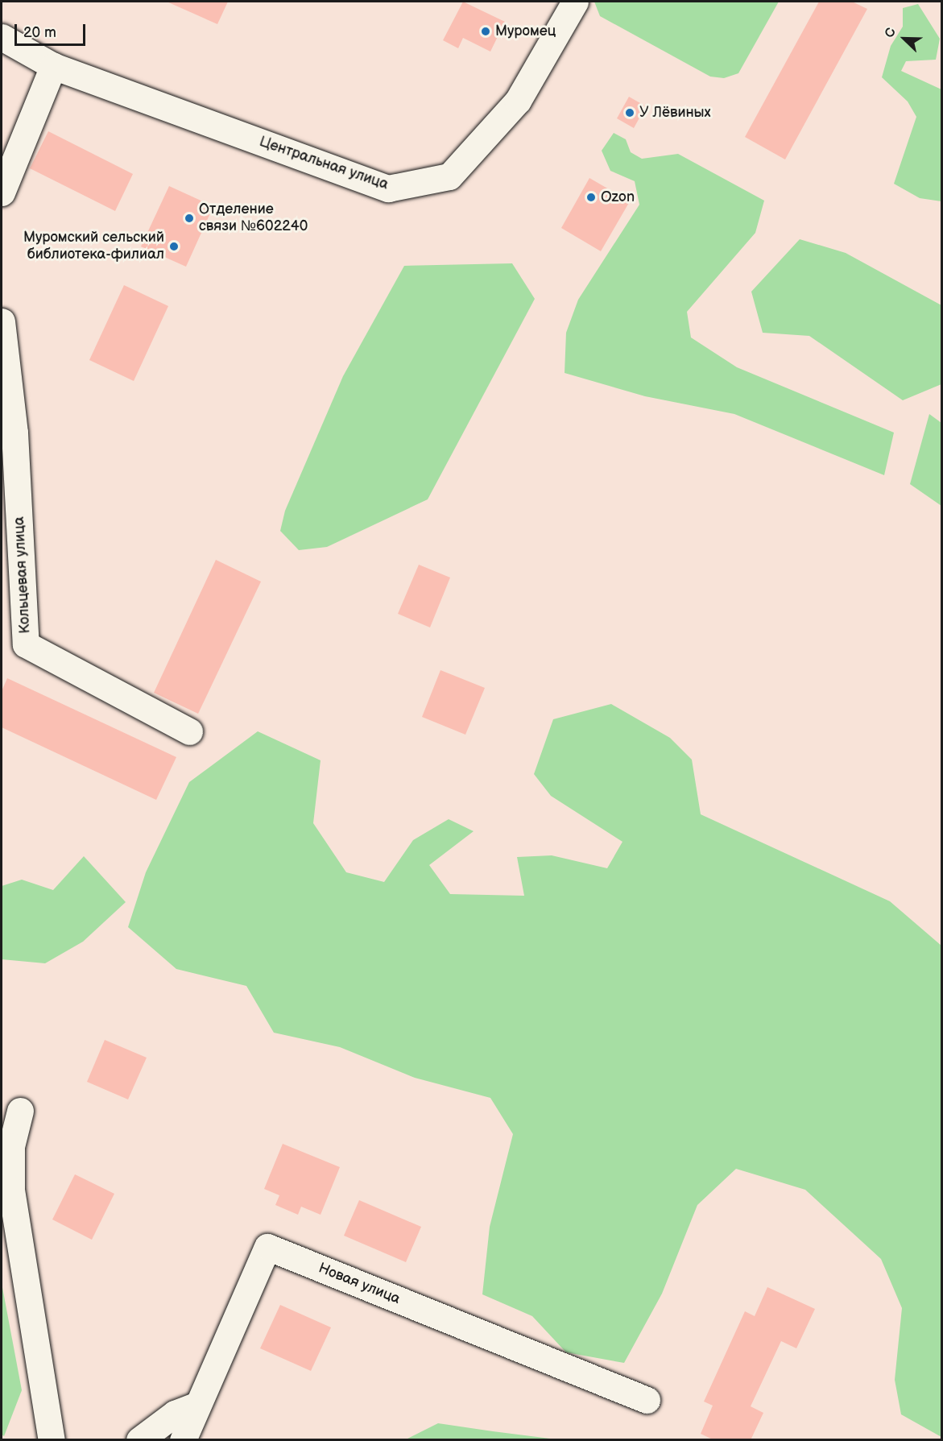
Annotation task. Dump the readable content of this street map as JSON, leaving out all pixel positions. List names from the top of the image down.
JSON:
{
  "streets": {
    "street": ["Центральная улица", "Кольцевая улица", "Новая улица"]
  },
  "places": [
    "Муромец",
    "У Лёвиных",
    "Ozon",
    "Отделение связи №602240",
    "Муромский сельский библиотека-филиал"
  ],
  "scale_bar": "20 m",
  "north": "top left"
}
